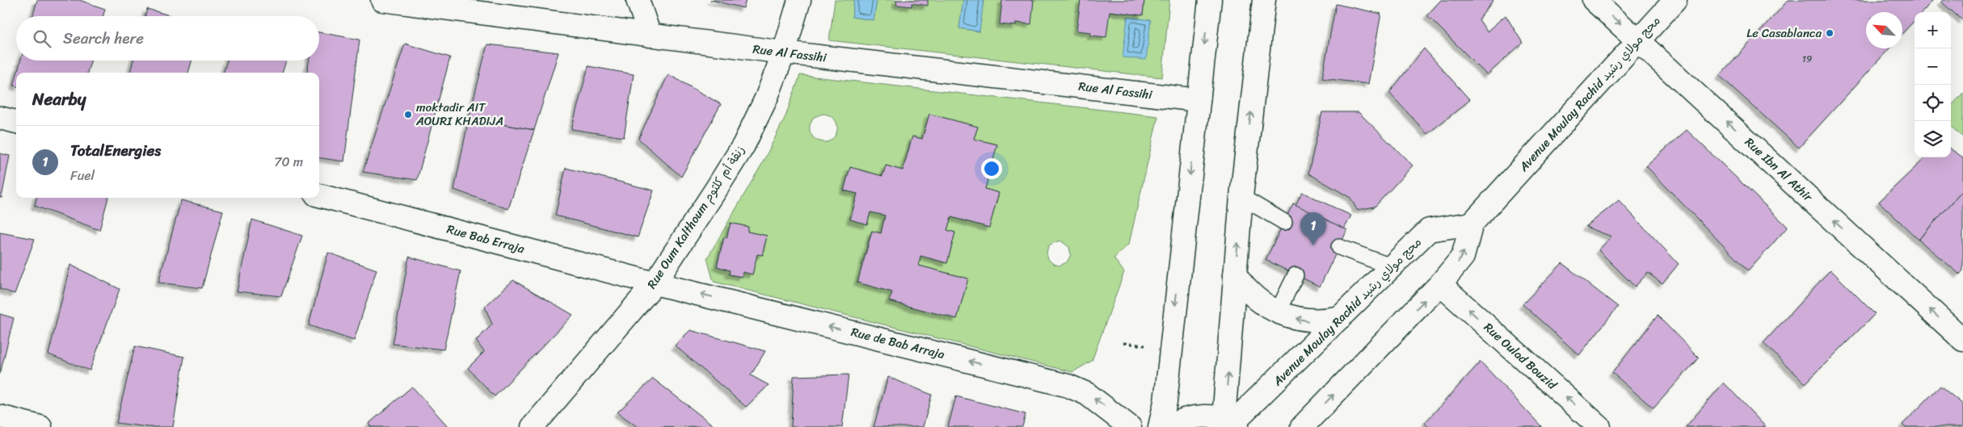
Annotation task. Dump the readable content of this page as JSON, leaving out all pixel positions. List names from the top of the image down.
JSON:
{
  "streets": {
    "street": [
      "Rue Al Fassihi",
      "Avenue Moulay Rachid محج مولاي رشيد",
      "Rue Ibn Al Athir",
      "Rue Oum Kalthoum زنقة أم كلثوم",
      "Rue Bab Erraja",
      "Rue de Bab Arraja",
      "Rue Oulad Bouzid"
    ]
  },
  "crossings": [
    ["Rue Al Fassihi", "Rue Oum Kalthoum زنقة أم كلثوم"],
    ["Avenue Moulay Rachid محج مولاي رشيد", "Rue Ibn Al Athir"],
    ["Avenue Moulay Rachid محج مولاي رشيد", "Rue Oulad Bouzid"],
    ["Rue Oum Kalthoum زنقة أم كلثوم", "Rue Bab Erraja"],
    ["Rue Oum Kalthoum زنقة أم كلثوم", "Rue de Bab Arraja"],
    ["Rue Bab Erraja", "Rue de Bab Arraja"]
  ],
  "one_way": ["Rue de Bab Arraja", "Rue Oulad Bouzid"],
  "places": ["Le Casablanca", "moktadir AIT AOURI KHADIJA"],
  "house_numbers": ["19"],
  "north": "top left",
  "page": {
    "map_buttons": ["+", "−"],
    "search": "Search here",
    "heading": "Nearby",
    "list": [
      {
        "mark": "1",
        "name": "TotalEnergies",
        "note": "Fuel",
        "value": "70 m"
      }
    ],
    "pins": "1"
  }
}
